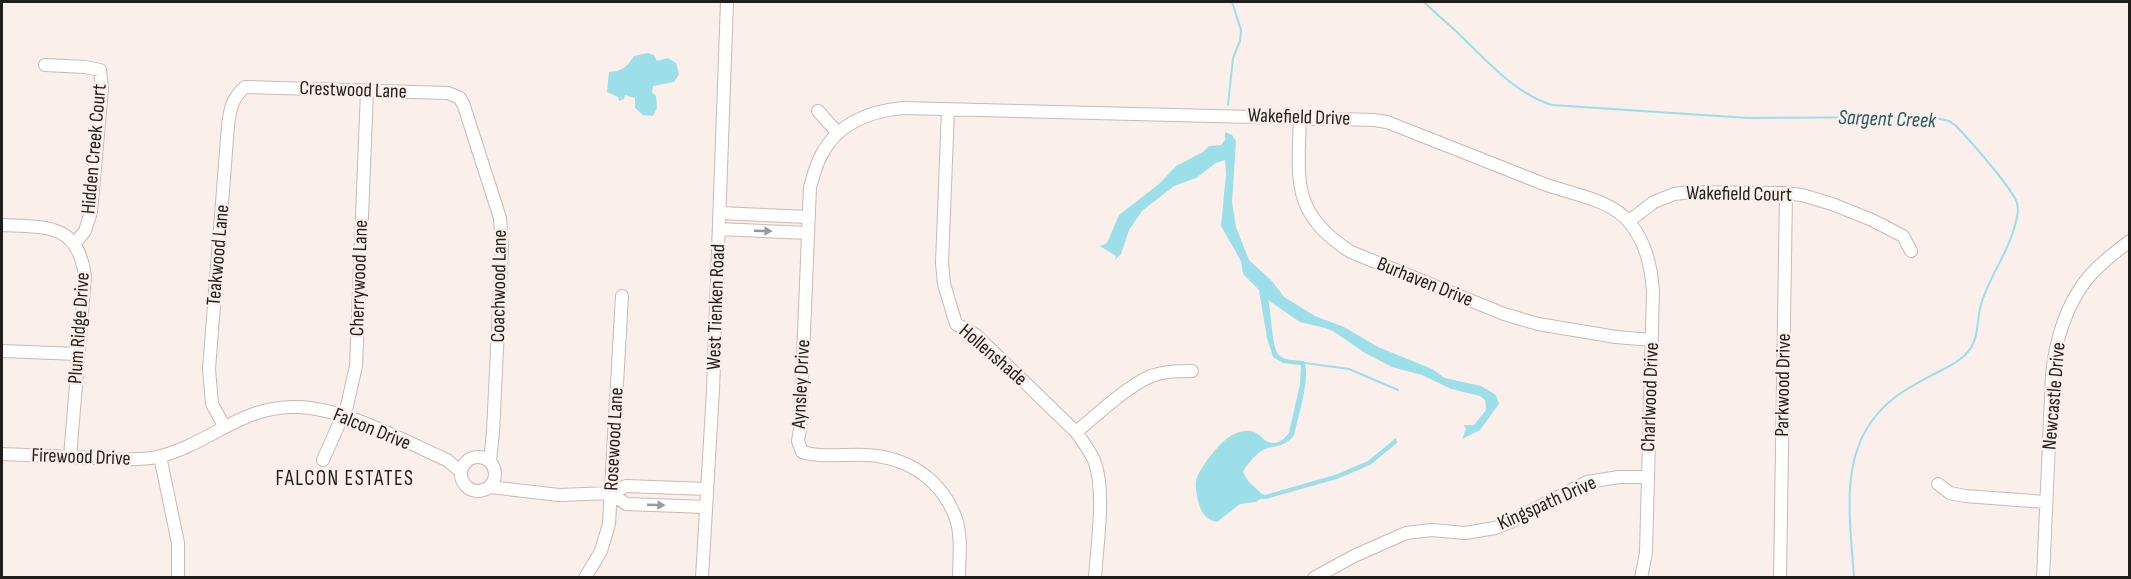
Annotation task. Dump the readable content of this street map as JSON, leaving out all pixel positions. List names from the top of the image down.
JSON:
{
  "streets": {
    "street": [
      "Crestwood Lane",
      "Wakefield Drive",
      "Hidden Creek Court",
      "Wakefield Court",
      "Teakwood Lane",
      "Cherrywood Lane",
      "Burhaven Drive",
      "Coachwood Lane",
      "West Tienken Road",
      "Plum Ridge Drive",
      "Hollenshade",
      "Aynsley Drive",
      "Parkwood Drive",
      "Newcastle Drive",
      "Charlwood Drive",
      "Falcon Drive",
      "Rosewood Lane",
      "Firewood Drive",
      "Kingspath Drive"
    ]
  },
  "crossings": [
    ["Crestwood Lane", "Teakwood Lane"],
    ["Crestwood Lane", "Cherrywood Lane"],
    ["Crestwood Lane", "Coachwood Lane"],
    ["Wakefield Drive", "Wakefield Court"],
    ["Wakefield Drive", "Burhaven Drive"],
    ["Wakefield Drive", "Hollenshade"],
    ["Wakefield Drive", "Aynsley Drive"],
    ["Wakefield Drive", "Charlwood Drive"],
    ["Hidden Creek Court", "Plum Ridge Drive"],
    ["Wakefield Court", "Parkwood Drive"],
    ["Wakefield Court", "Charlwood Drive"],
    ["Teakwood Lane", "Falcon Drive"],
    ["Cherrywood Lane", "Falcon Drive"],
    ["Burhaven Drive", "Charlwood Drive"],
    ["Coachwood Lane", "Falcon Drive"],
    ["Plum Ridge Drive", "Firewood Drive"],
    ["Charlwood Drive", "Kingspath Drive"],
    ["Falcon Drive", "Firewood Drive"]
  ],
  "districts": ["FALCON ESTATES"],
  "water": ["Sargent Creek"]
}
